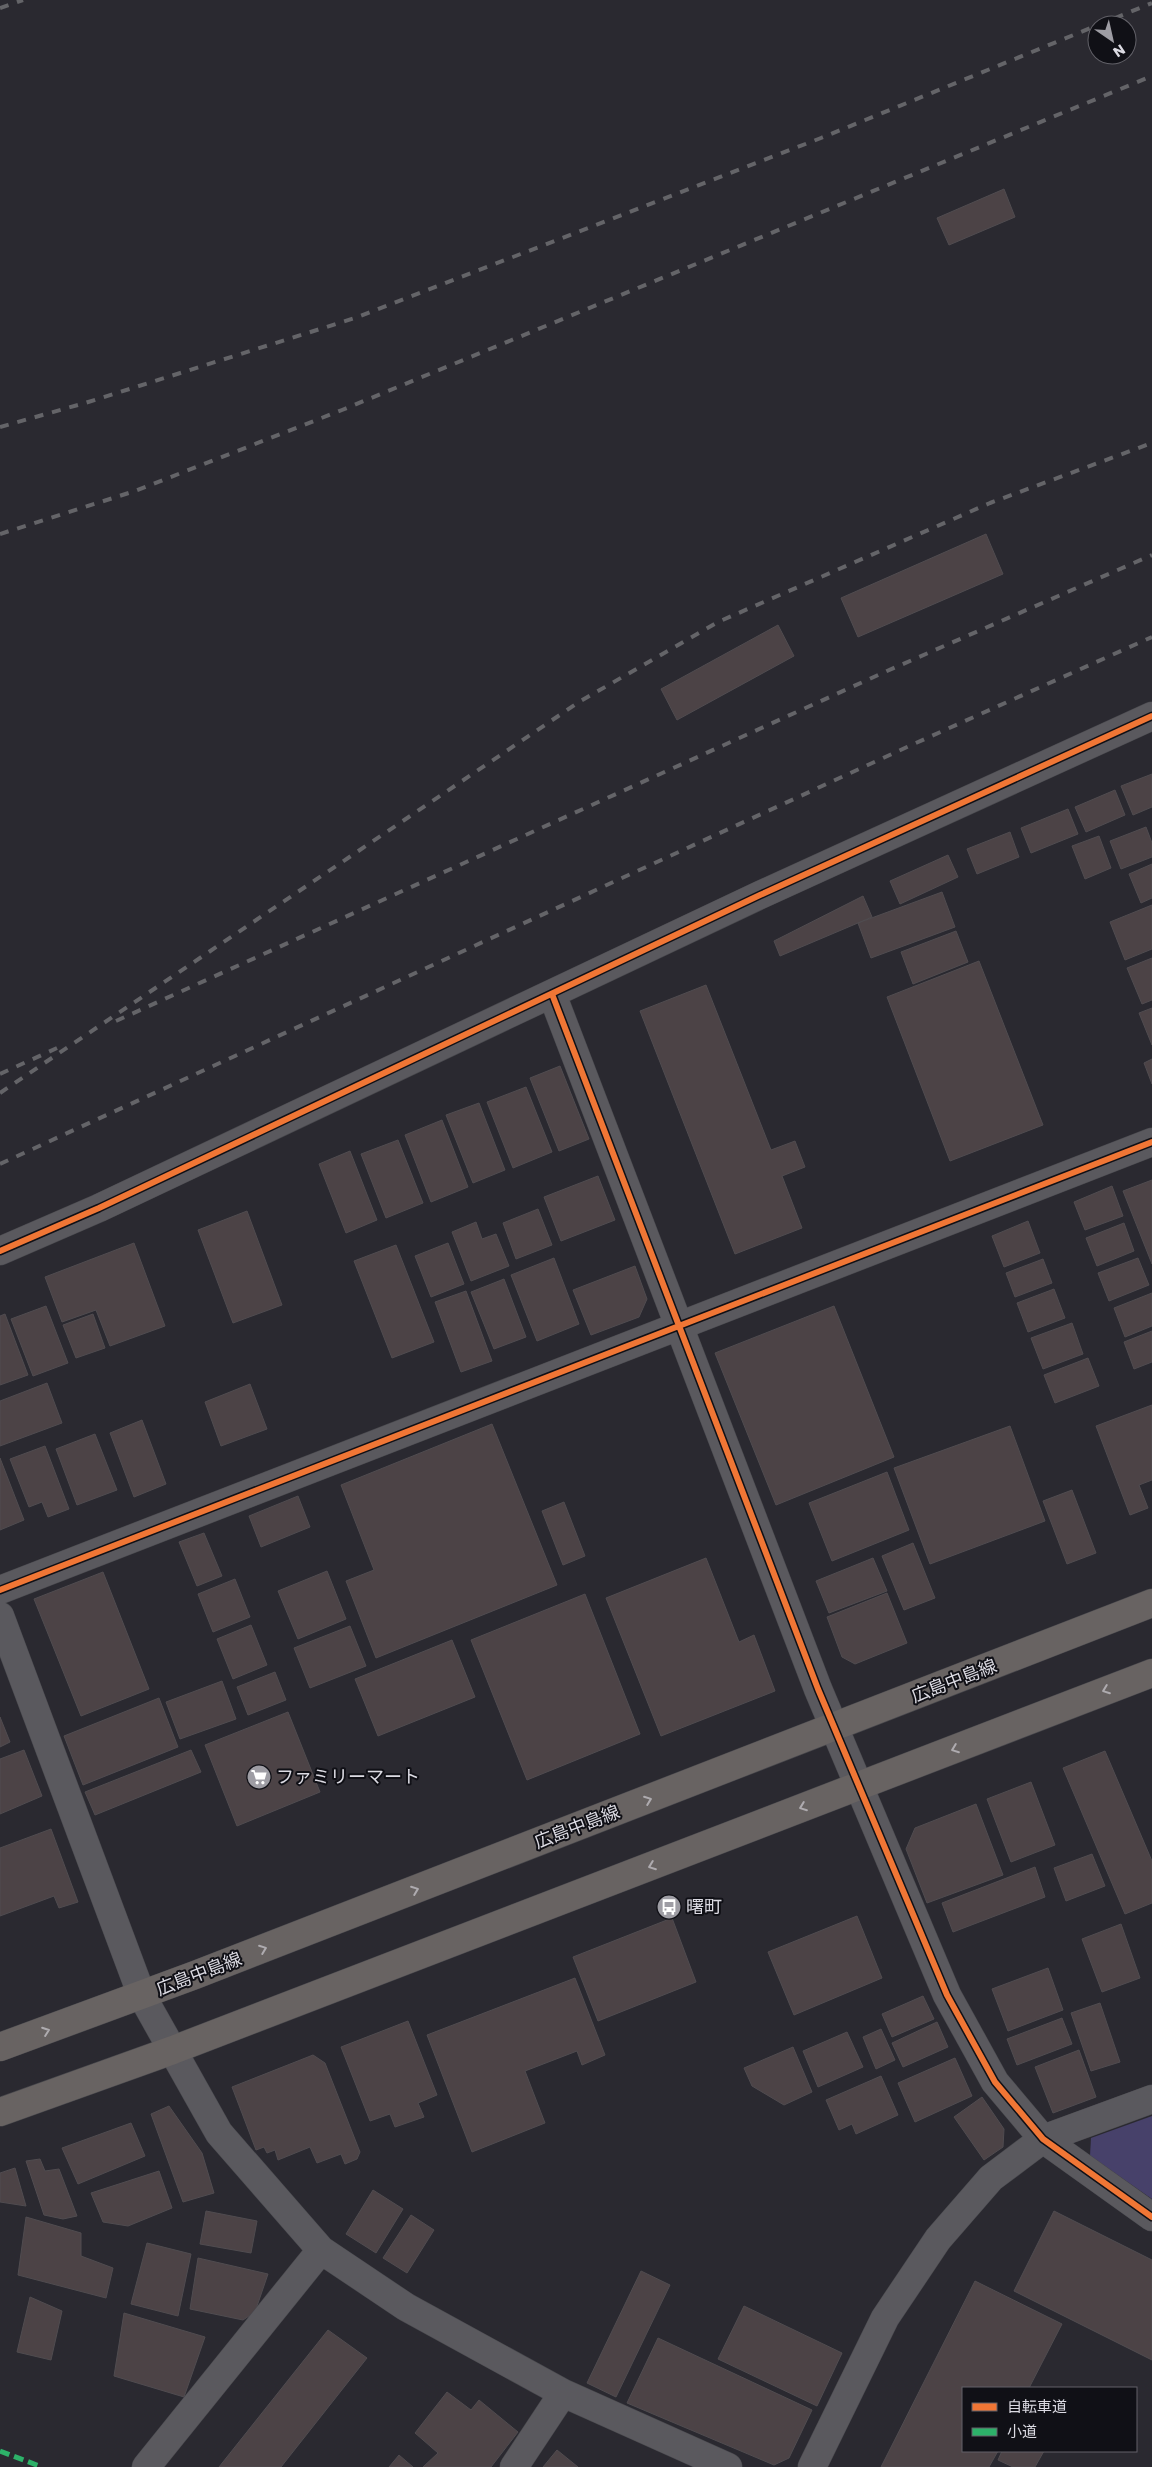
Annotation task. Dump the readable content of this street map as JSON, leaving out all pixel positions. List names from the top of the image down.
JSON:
{
  "streets": {
    "main road": ["広島中島線"]
  },
  "places": {
    "supermarket": ["ファミリーマート"],
    "bus stop": ["曙町"]
  },
  "legend": ["自転車道", "小道"],
  "north": "bottom right"
}
